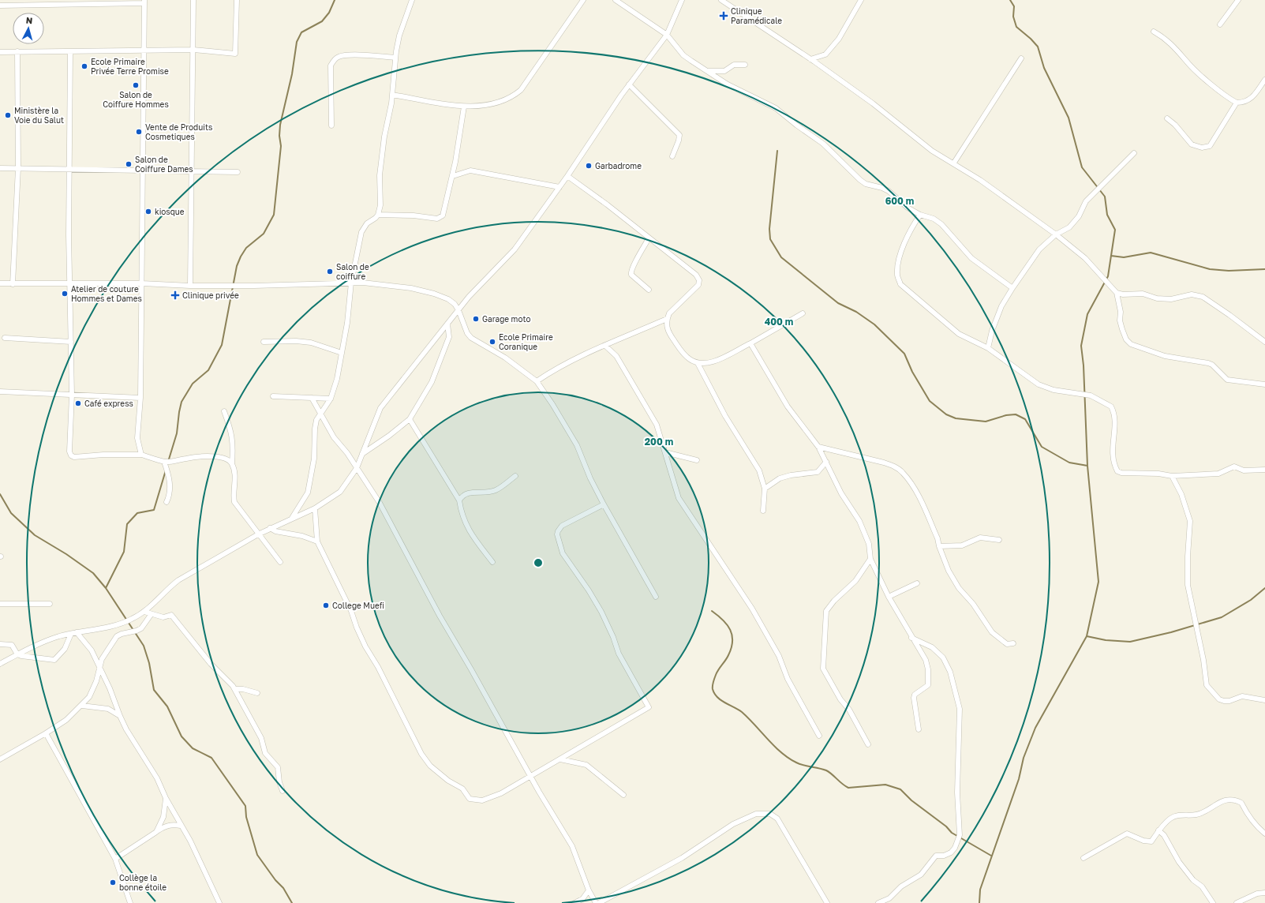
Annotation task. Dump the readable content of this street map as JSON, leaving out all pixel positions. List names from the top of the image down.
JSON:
{
  "places": {
    "health": ["Clinique Paramédicale", "Clinique privée"],
    "other": [
      "Ecole Primaire Privée Terre Promise",
      "Salon de Coiffure Hommes",
      "Ministère la Voie du Salut",
      "Vente de Produits Cosmetiques",
      "Salon de Coiffure Dames",
      "Garbadrome",
      "kiosque",
      "Salon de coiffure",
      "Atelier de couture Hommes et Dames",
      "Garage moto",
      "Ecole Primaire Coranique",
      "Café express",
      "College Muefi",
      "Collège la bonne étoile"
    ]
  },
  "north": "top",
  "rings": ["600 m", "400 m", "200 m"]
}
